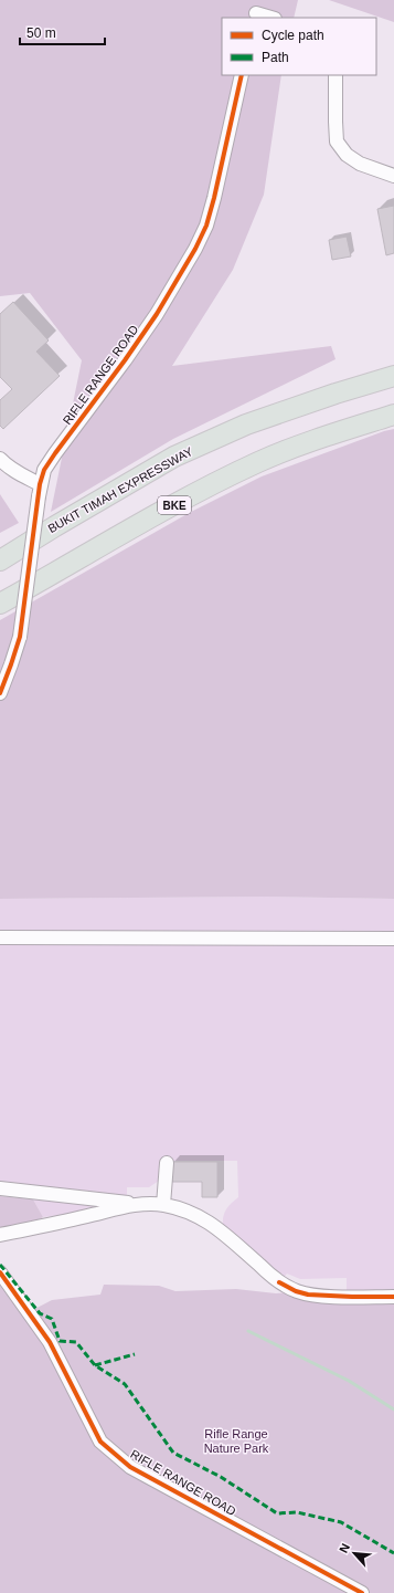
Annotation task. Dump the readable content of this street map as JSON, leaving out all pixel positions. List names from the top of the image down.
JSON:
{
  "streets": {
    "highway": ["BUKIT TIMAH EXPRESSWAY", "BKE"],
    "street": ["RIFLE RANGE ROAD"]
  },
  "parks": ["Rifle Range Nature Park"],
  "legend": ["Cycle path", "Path"],
  "scale_bar": "50 m",
  "north": "top left"
}
